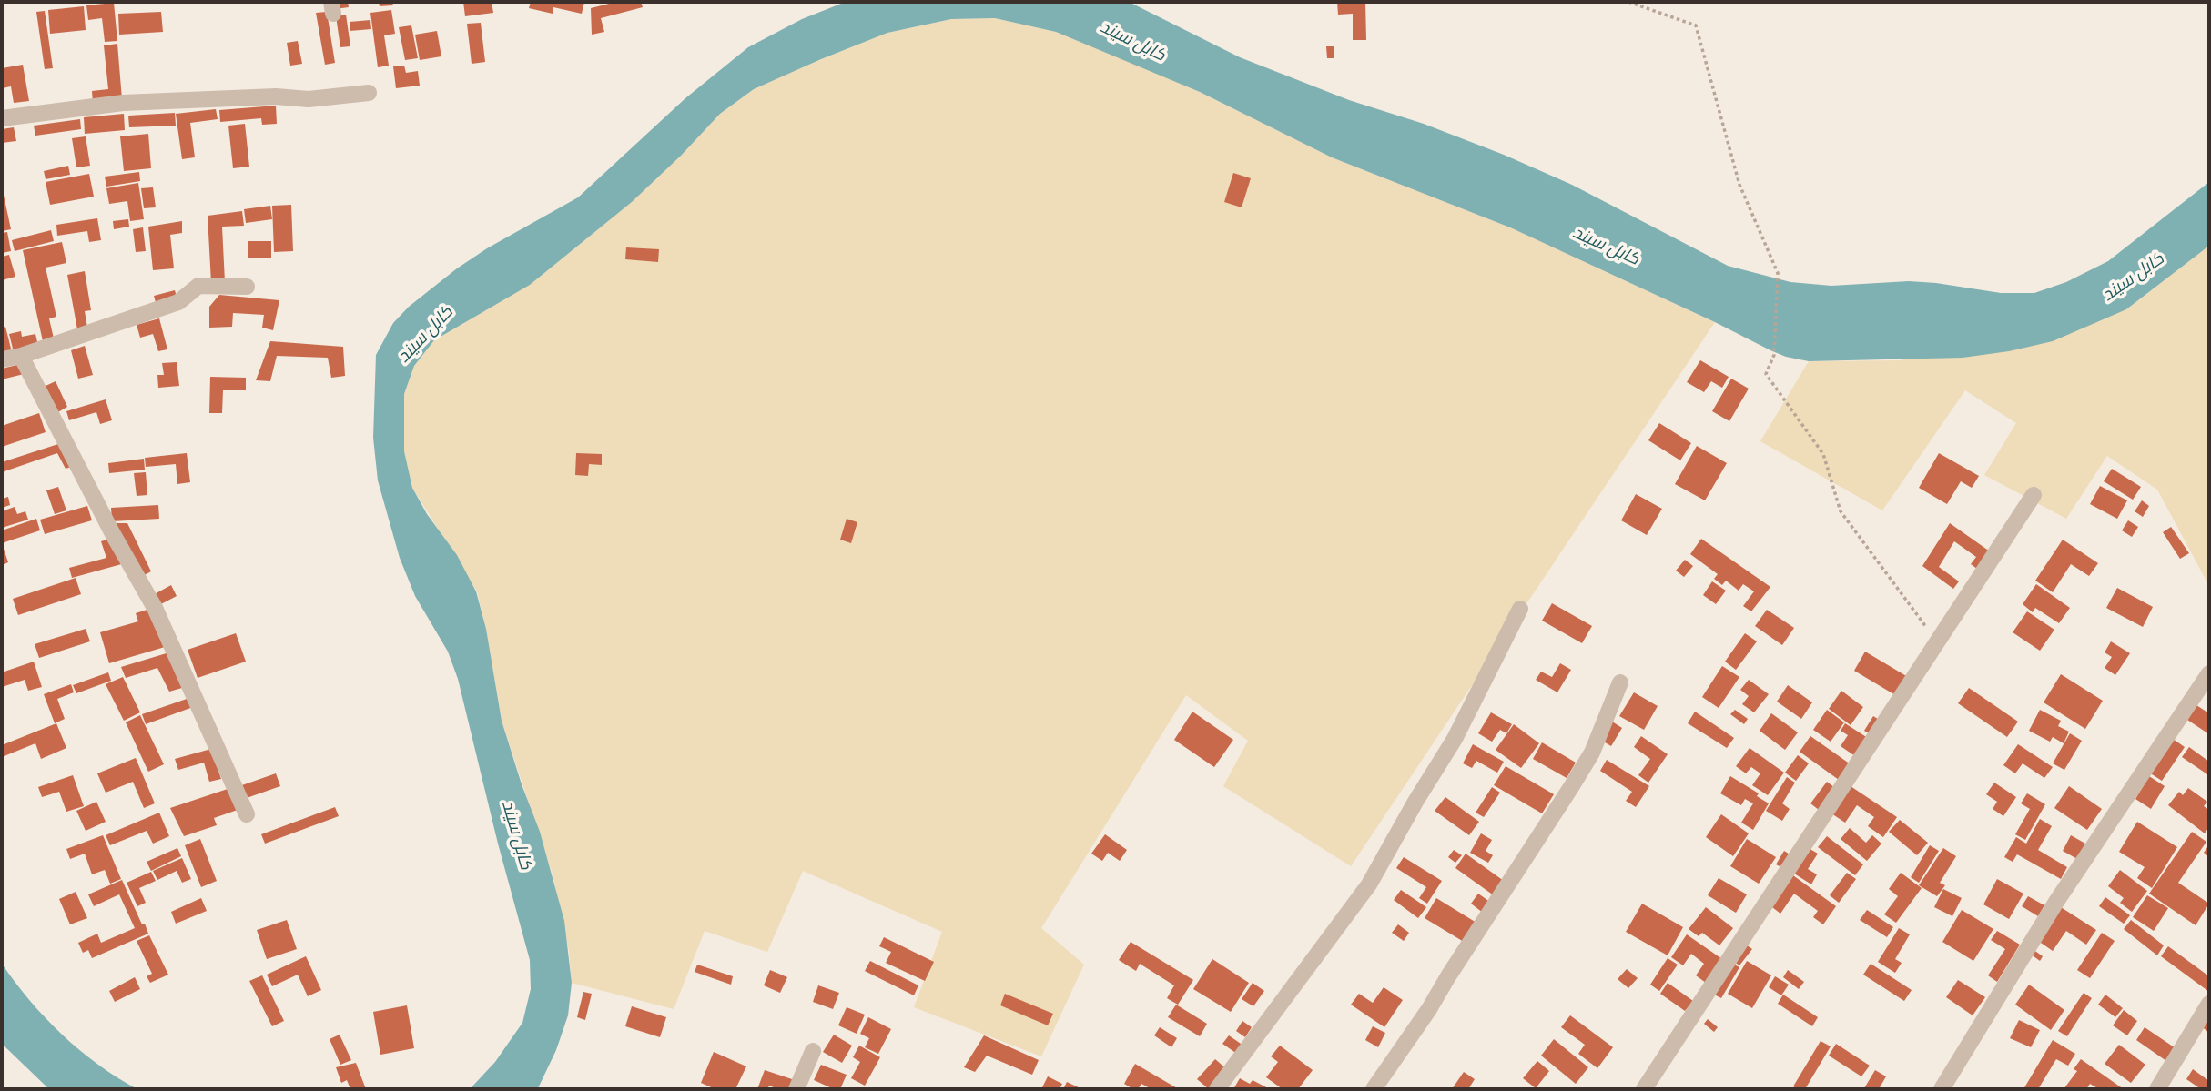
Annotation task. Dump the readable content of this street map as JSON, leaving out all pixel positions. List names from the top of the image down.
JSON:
{
  "water": ["کابل سيند"]
}
